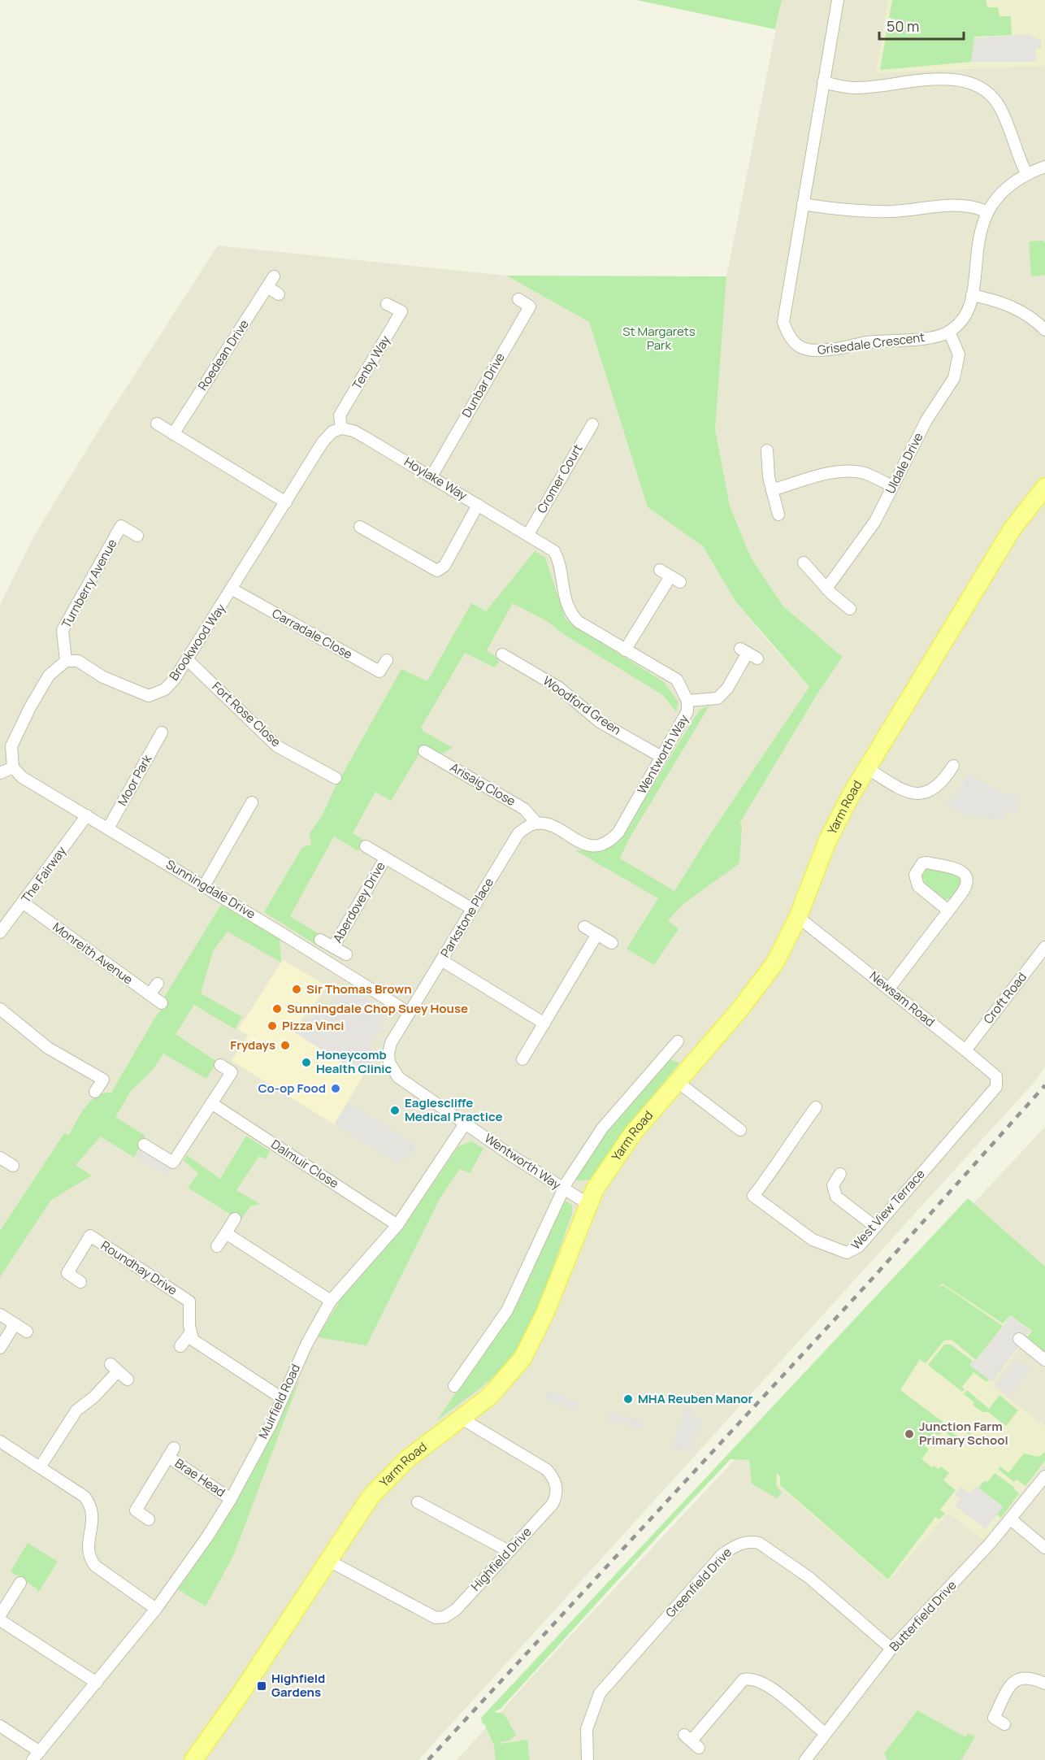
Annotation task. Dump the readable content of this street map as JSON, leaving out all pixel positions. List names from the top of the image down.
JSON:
{
  "streets": {
    "main road": ["Yarm Road"],
    "street": [
      "Grisedale Crescent",
      "Roedean Drive",
      "Tenby Way",
      "Dunbar Drive",
      "Uldale Drive",
      "Hoylake Way",
      "Cromer Court",
      "Turnberry Avenue",
      "Carradale Close",
      "Brookwood Way",
      "Woodford Green",
      "Fort Rose Close",
      "Wentworth Way",
      "Moor Park",
      "Arisaig Close",
      "The Fairway",
      "Sunningdale Drive",
      "Aberdovey Drive",
      "Parkstone Place",
      "Monreith Avenue",
      "Croft Road",
      "Newsam Road",
      "Dalmuir Close",
      "West View Terrace",
      "Roundhay Drive",
      "Muirfield Road",
      "Brae Head",
      "Highfield Drive",
      "Greenfield Drive",
      "Butterfield Drive"
    ]
  },
  "crossings": [
    ["Grisedale Crescent", "Uldale Drive"],
    ["Tenby Way", "Hoylake Way"],
    ["Tenby Way", "Brookwood Way"],
    ["Dunbar Drive", "Hoylake Way"],
    ["Hoylake Way", "Cromer Court"],
    ["Hoylake Way", "Brookwood Way"],
    ["Hoylake Way", "Wentworth Way"],
    ["Cromer Court", "Wentworth Way"],
    ["Turnberry Avenue", "Brookwood Way"],
    ["Carradale Close", "Brookwood Way"],
    ["Brookwood Way", "Fort Rose Close"],
    ["Woodford Green", "Wentworth Way"],
    ["Wentworth Way", "Arisaig Close"],
    ["Wentworth Way", "Yarm Road"],
    ["Wentworth Way", "Sunningdale Drive"],
    ["Wentworth Way", "Parkstone Place"],
    ["Wentworth Way", "Muirfield Road"],
    ["Moor Park", "Sunningdale Drive"],
    ["Arisaig Close", "Parkstone Place"],
    ["Yarm Road", "Newsam Road"],
    ["Yarm Road", "Highfield Drive"],
    ["The Fairway", "Sunningdale Drive"],
    ["The Fairway", "Monreith Avenue"],
    ["Sunningdale Drive", "Parkstone Place"],
    ["Aberdovey Drive", "Parkstone Place"],
    ["Croft Road", "Newsam Road"],
    ["Newsam Road", "West View Terrace"],
    ["Dalmuir Close", "Muirfield Road"],
    ["Muirfield Road", "Brae Head"],
    ["Greenfield Drive", "Butterfield Drive"]
  ],
  "parks": ["St Margarets Park"],
  "places": {
    "other": [
      "Sir Thomas Brown",
      "Sunningdale Chop Suey House",
      "Pizza Vinci",
      "Frydays",
      "Honeycomb Health Clinic",
      "Co-op Food",
      "Eaglescliffe Medical Practice",
      "MHA Reuben Manor",
      "Junction Farm Primary School"
    ],
    "transit": ["Highfield Gardens"]
  },
  "scale_bar": "50 m"
}
